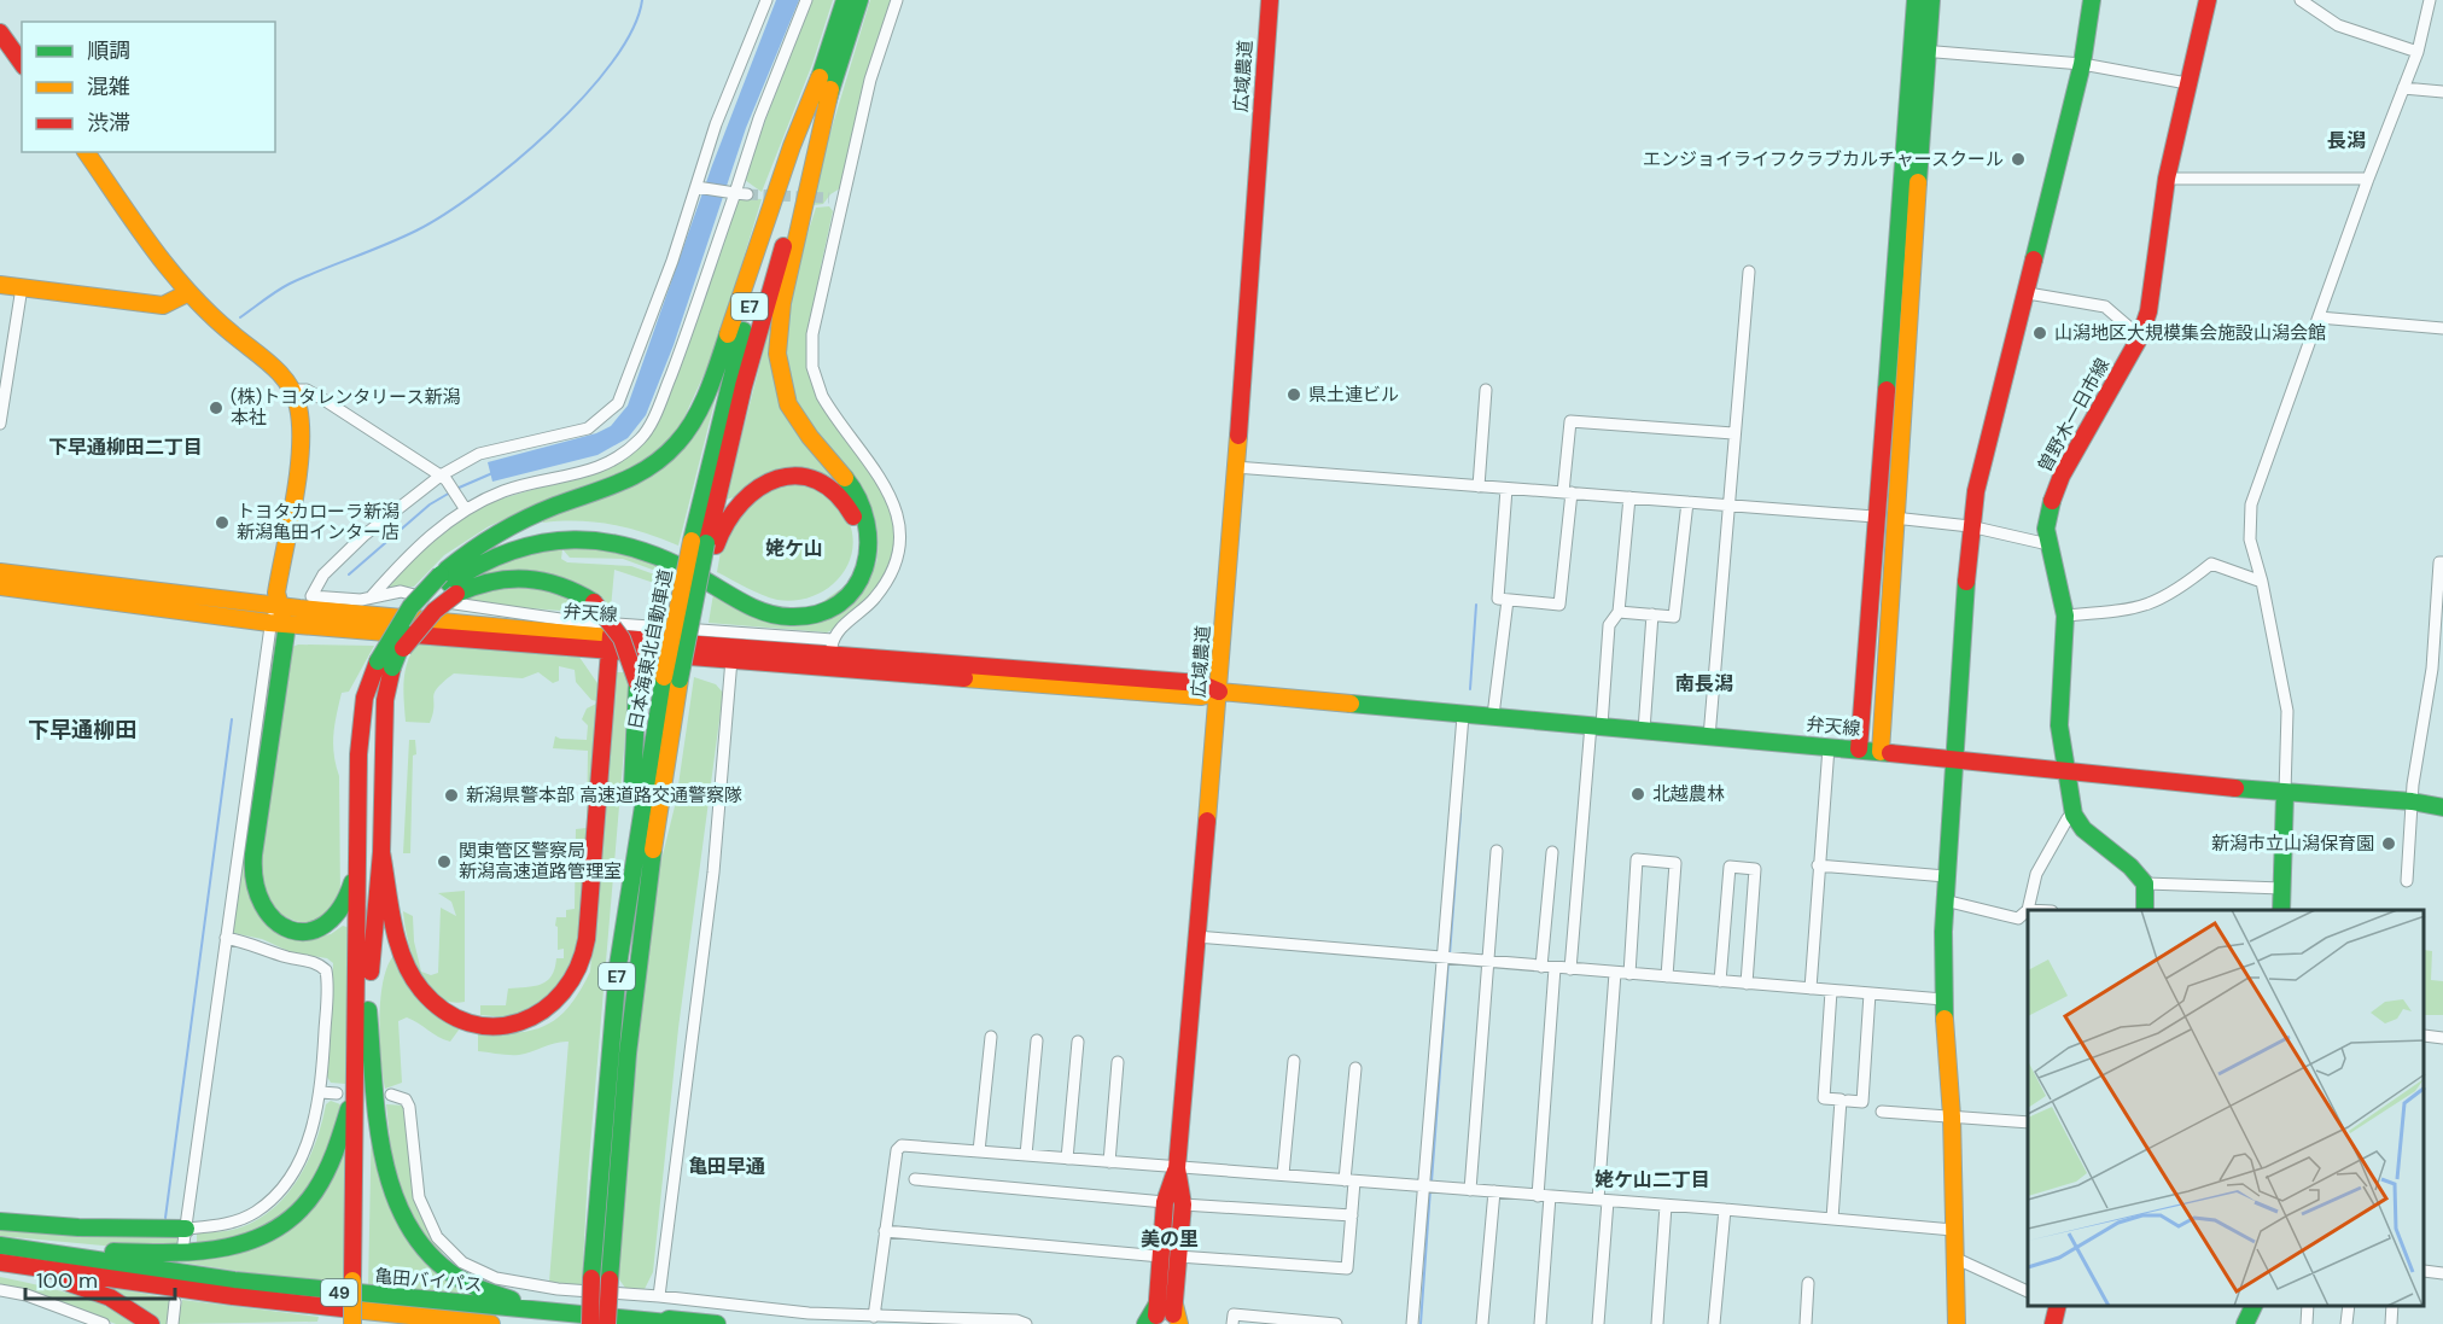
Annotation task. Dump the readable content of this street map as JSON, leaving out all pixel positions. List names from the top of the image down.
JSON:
{
  "streets": {
    "main road": [
      "広域農道",
      "E7",
      "曽野木一日市線",
      "弁天線",
      "日本海東北自動車道",
      "亀田バイパス",
      "49"
    ]
  },
  "crossings": [
    ["広域農道", "弁天線"],
    ["E7", "日本海東北自動車道"],
    ["曽野木一日市線", "弁天線"]
  ],
  "districts": [
    "長潟",
    "下早通柳田二丁目",
    "姥ケ山",
    "南長潟",
    "下早通柳田",
    "亀田早通",
    "姥ケ山二丁目",
    "美の里"
  ],
  "places": [
    "エンジョイライフクラブカルチャースクール",
    "山潟地区大規模集会施設山潟会館",
    "県土連ビル",
    "(株)トヨタレンタリース新潟 本社",
    "トヨタカローラ新潟 新潟亀田インター店",
    "北越農林",
    "新潟県警本部 高速道路交通警察隊",
    "新潟市立山潟保育園",
    "関東管区警察局 新潟高速道路管理室"
  ],
  "legend": ["順調", "混雑", "渋滞"],
  "scale_bar": "100 m"
}
